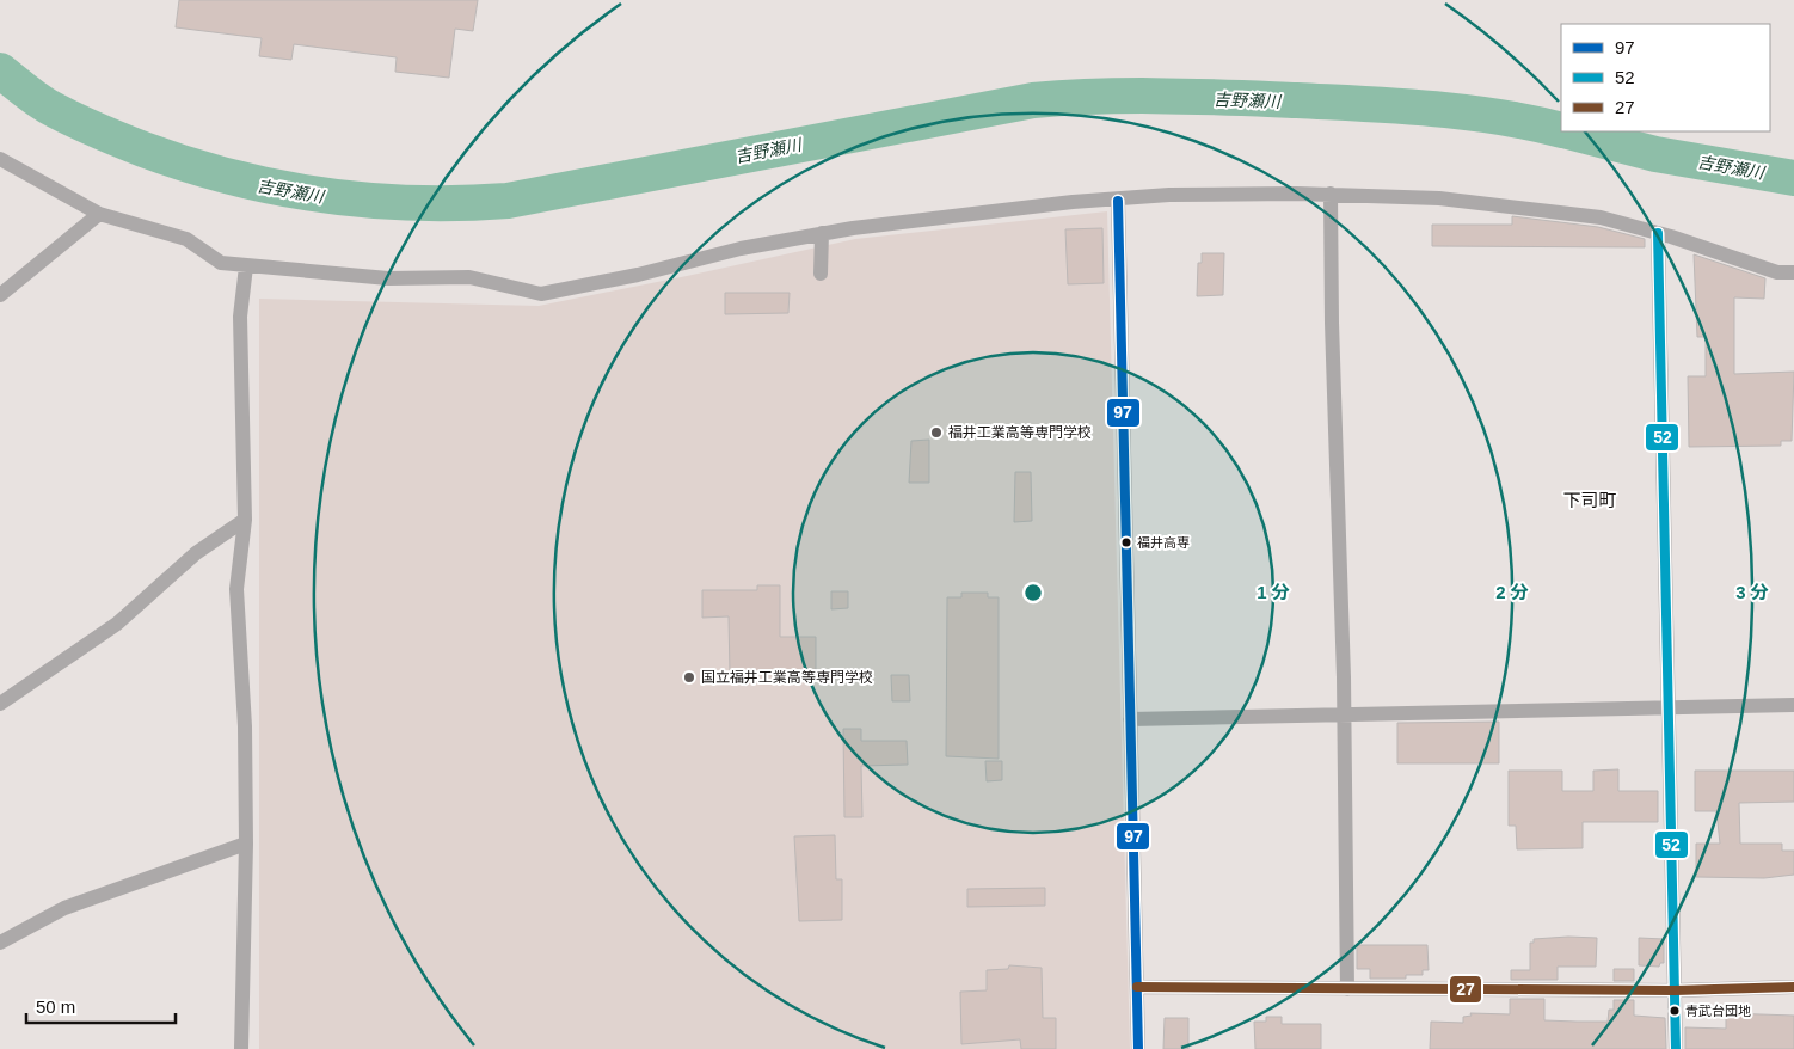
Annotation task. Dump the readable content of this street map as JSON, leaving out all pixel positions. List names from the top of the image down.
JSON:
{
  "districts": ["下司町"],
  "water": ["吉野瀬川"],
  "places": [
    "福井工業高等専門学校",
    "福井高専",
    "国立福井工業高等専門学校",
    "青武台団地"
  ],
  "lines": ["transit line 97", "transit line 52", "transit line 27"],
  "legend": ["97", "52", "27"],
  "scale_bar": "50 m",
  "rings": ["1 分", "2 分", "3 分"]
}
